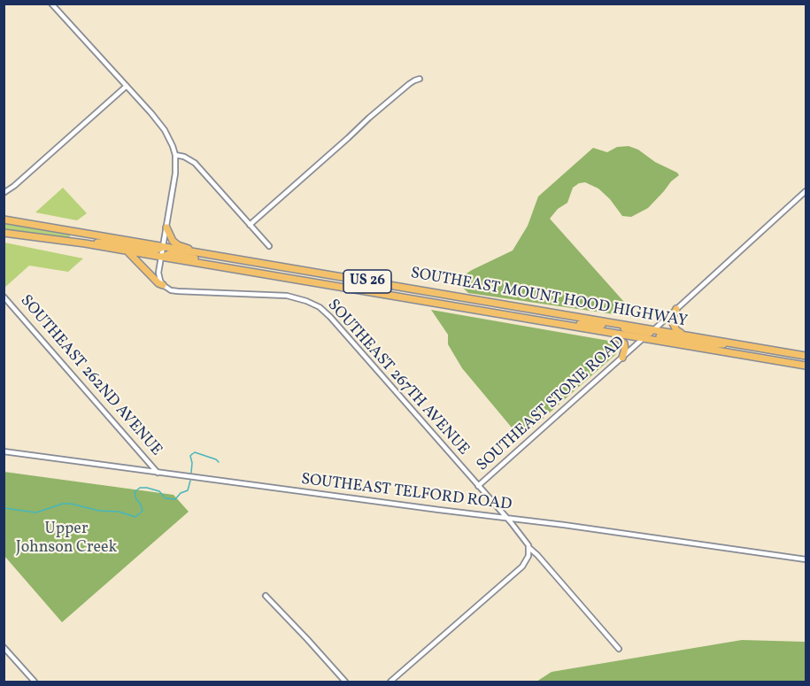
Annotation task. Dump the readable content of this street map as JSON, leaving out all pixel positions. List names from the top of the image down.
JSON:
{
  "streets": {
    "highway": ["US 26", "SOUTHEAST MOUNT HOOD HIGHWAY"],
    "street": [
      "SOUTHEAST 262ND AVENUE",
      "SOUTHEAST 267TH AVENUE",
      "SOUTHEAST STONE ROAD",
      "SOUTHEAST TELFORD ROAD"
    ]
  },
  "crossings": [
    ["SOUTHEAST MOUNT HOOD HIGHWAY", "SOUTHEAST STONE ROAD"],
    ["SOUTHEAST 262ND AVENUE", "SOUTHEAST TELFORD ROAD"],
    ["SOUTHEAST 267TH AVENUE", "SOUTHEAST STONE ROAD"],
    ["SOUTHEAST 267TH AVENUE", "SOUTHEAST TELFORD ROAD"]
  ],
  "parks": ["Upper Johnson Creek"]
}
